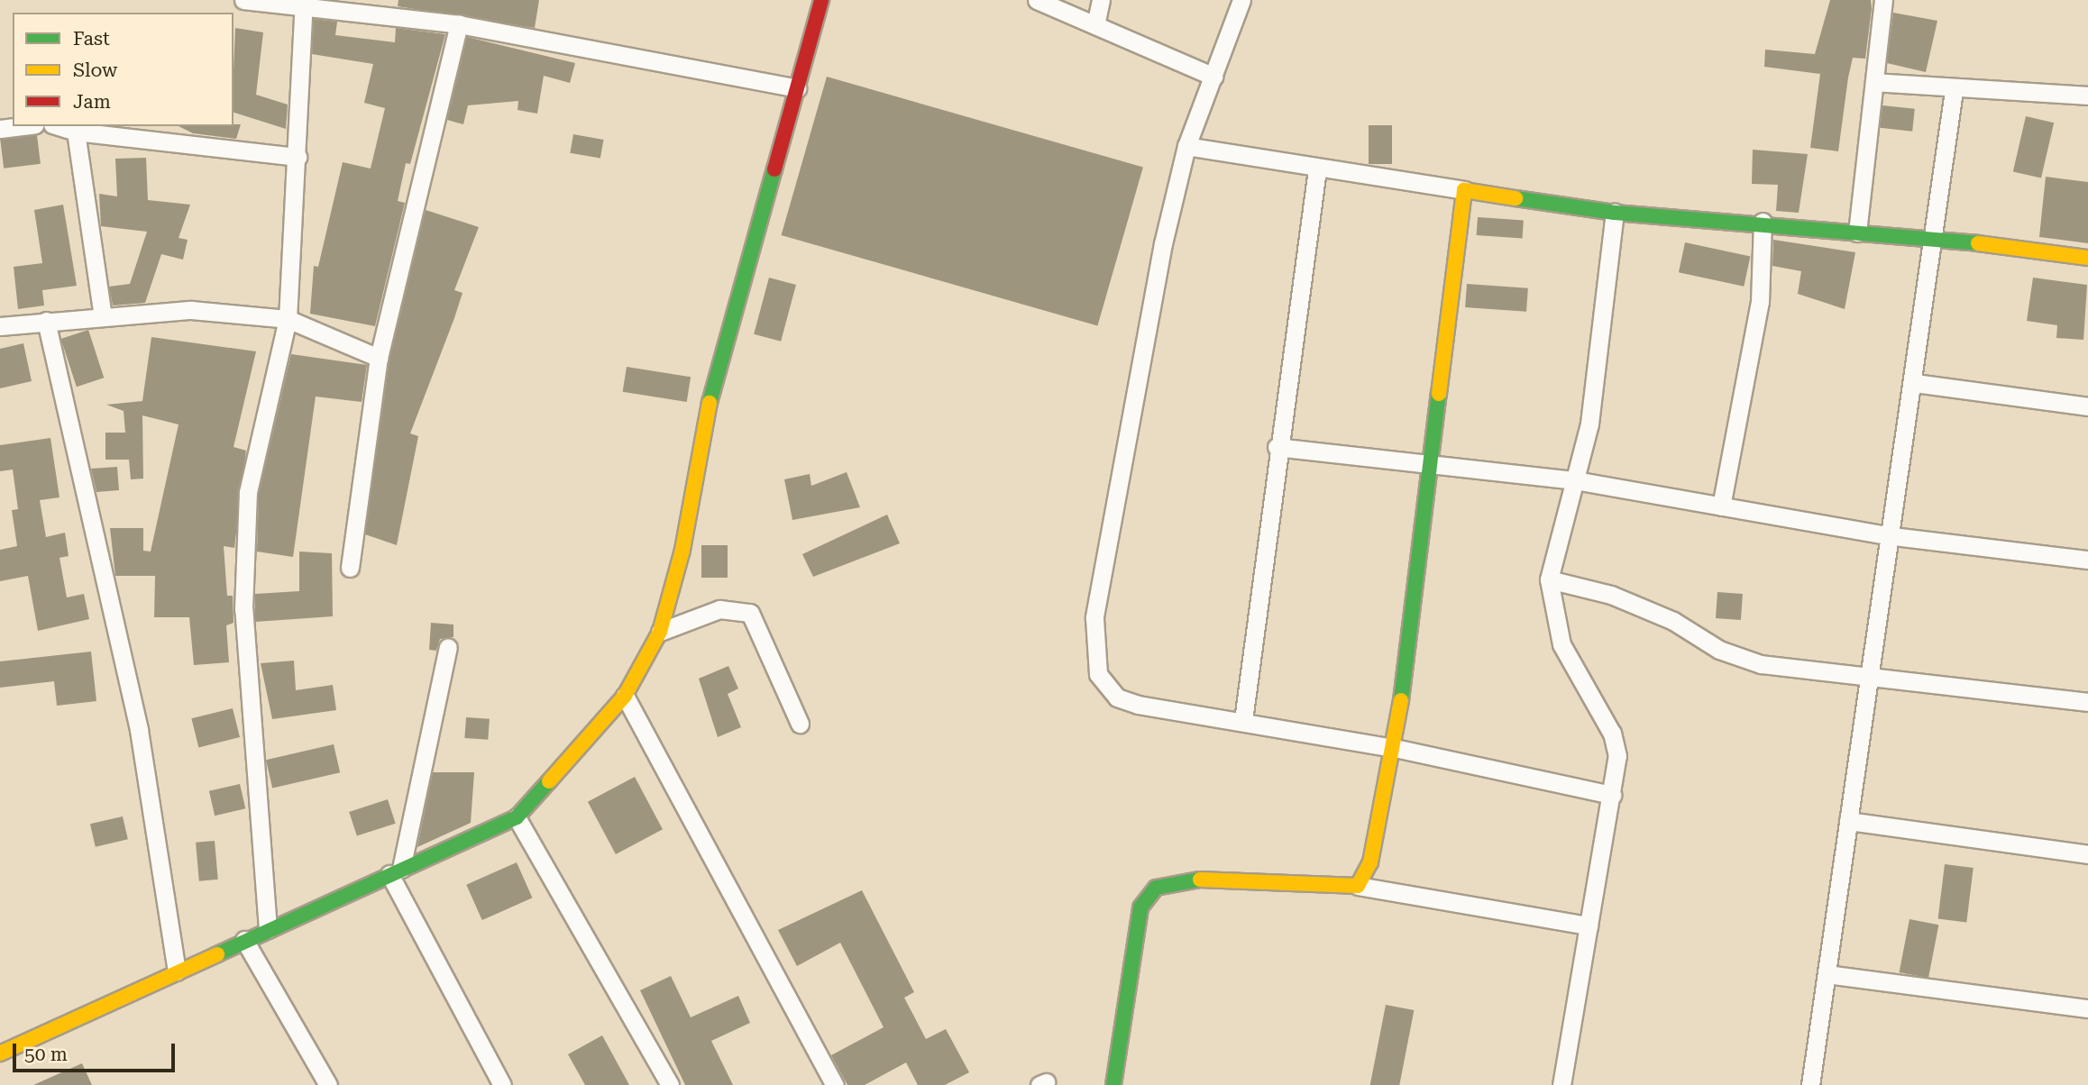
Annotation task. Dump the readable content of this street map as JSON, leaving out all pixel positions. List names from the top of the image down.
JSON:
{
  "legend": ["Fast", "Slow", "Jam"],
  "scale_bar": "50 m"
}
